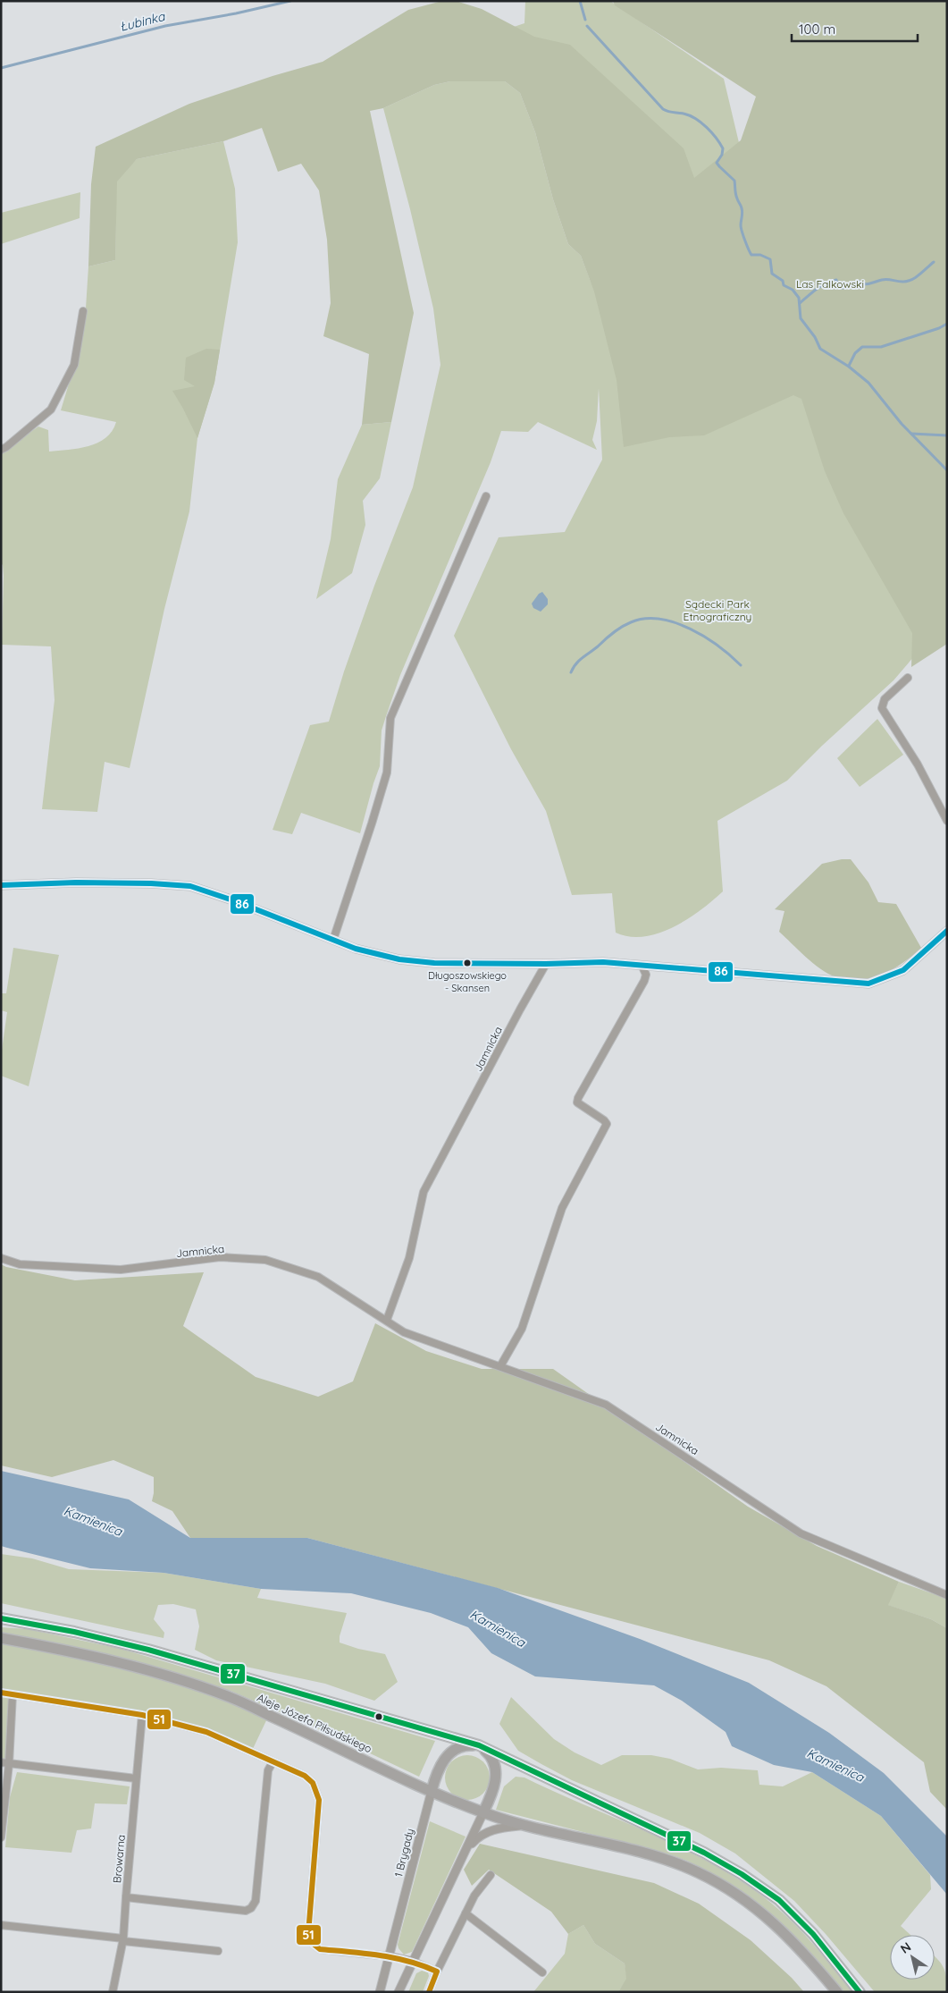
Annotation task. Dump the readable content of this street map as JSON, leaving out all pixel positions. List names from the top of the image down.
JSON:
{
  "streets": {
    "main road": ["Aleje Józefa Piłsudskiego", "1 Brygady"],
    "street": ["Jamnicka", "Browarna"]
  },
  "crossings": [
    ["Aleje Józefa Piłsudskiego", "1 Brygady"]
  ],
  "water": ["Łubinka", "Kamienica"],
  "parks": ["Las Falkowski", "Sądecki Park Etnograficzny"],
  "places": ["Długoszowskiego - Skansen"],
  "lines": ["transit line 86", "transit line 37", "transit line 51"],
  "scale_bar": "100 m",
  "north": "top left"
}
